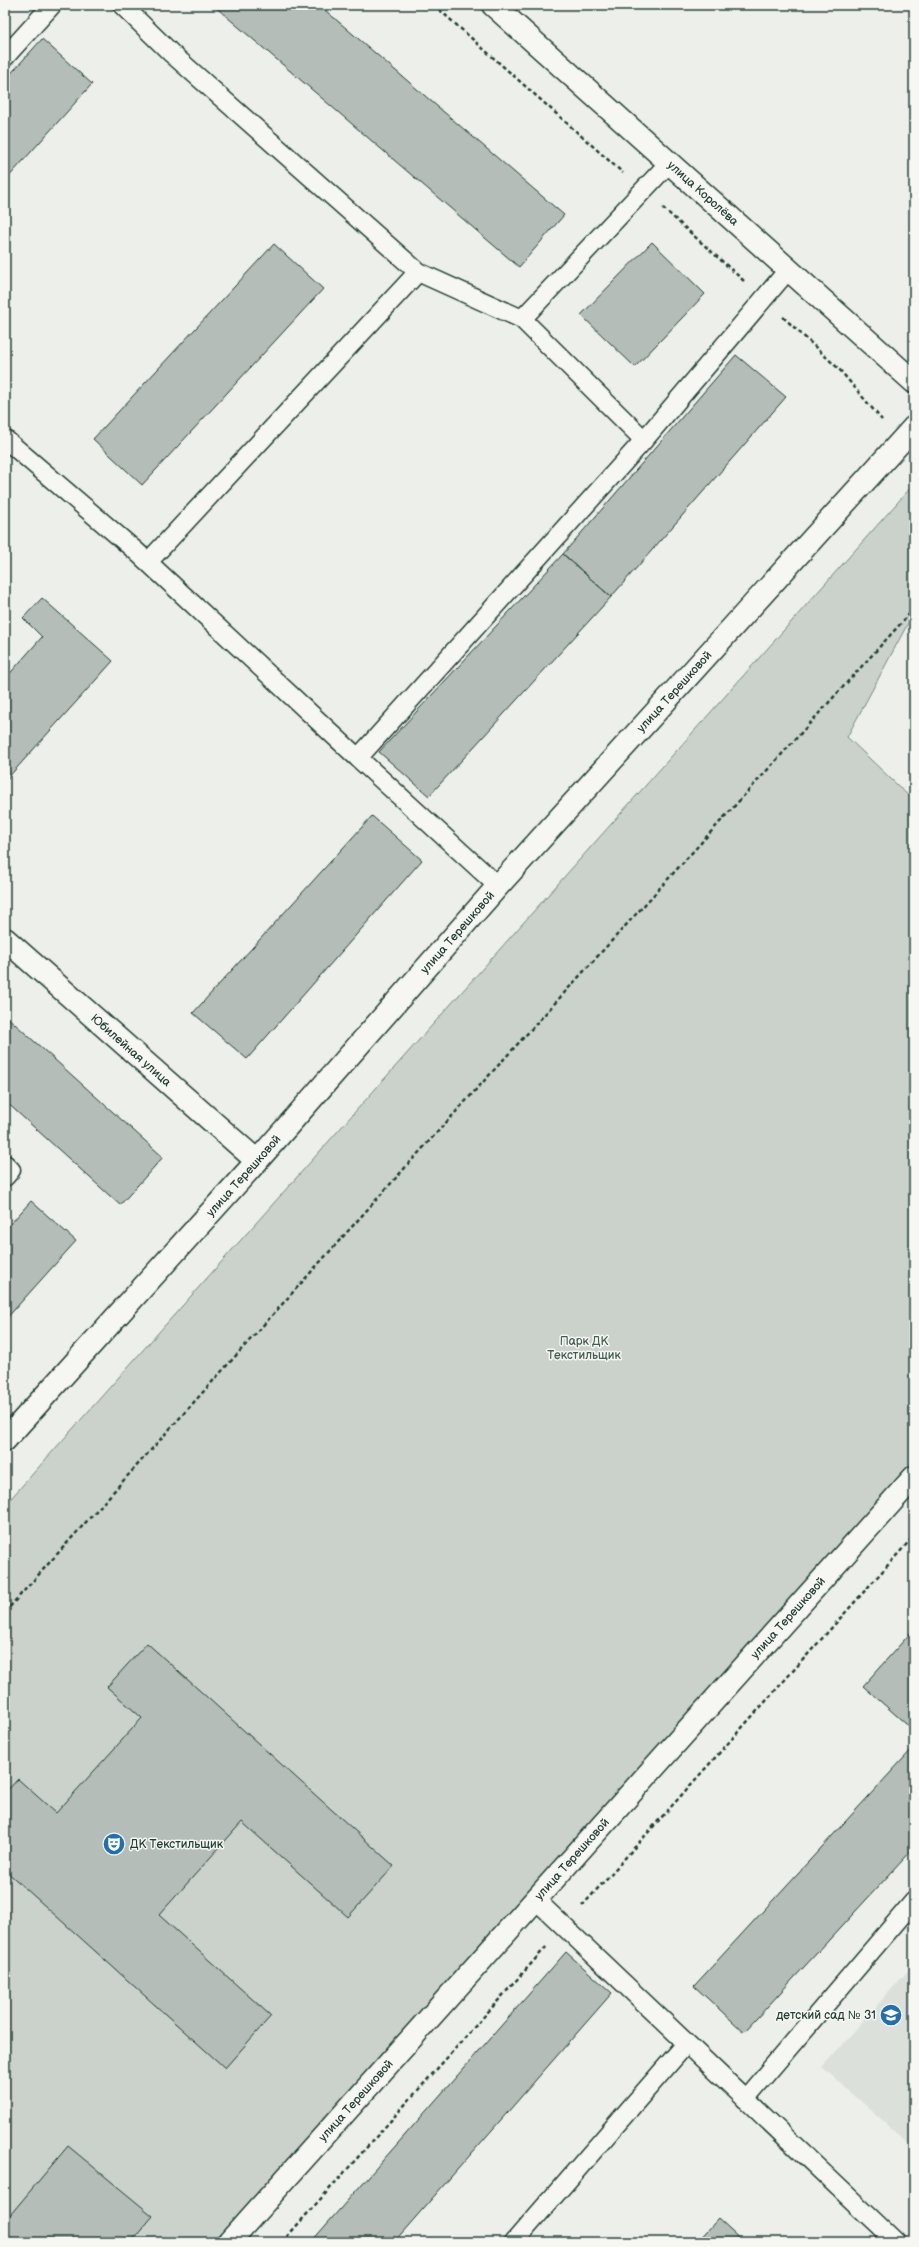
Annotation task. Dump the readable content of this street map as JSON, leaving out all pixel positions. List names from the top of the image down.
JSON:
{
  "streets": {
    "street": ["улица Королёва", "улица Терешковой", "Юбилейная улица"]
  },
  "crossings": [
    ["улица Терешковой", "Юбилейная улица"]
  ],
  "parks": ["Парк ДК Текстильщик"],
  "places": {
    "theatre": ["ДК Текстильщик"],
    "school or university": ["детский сад № 31"]
  }
}
